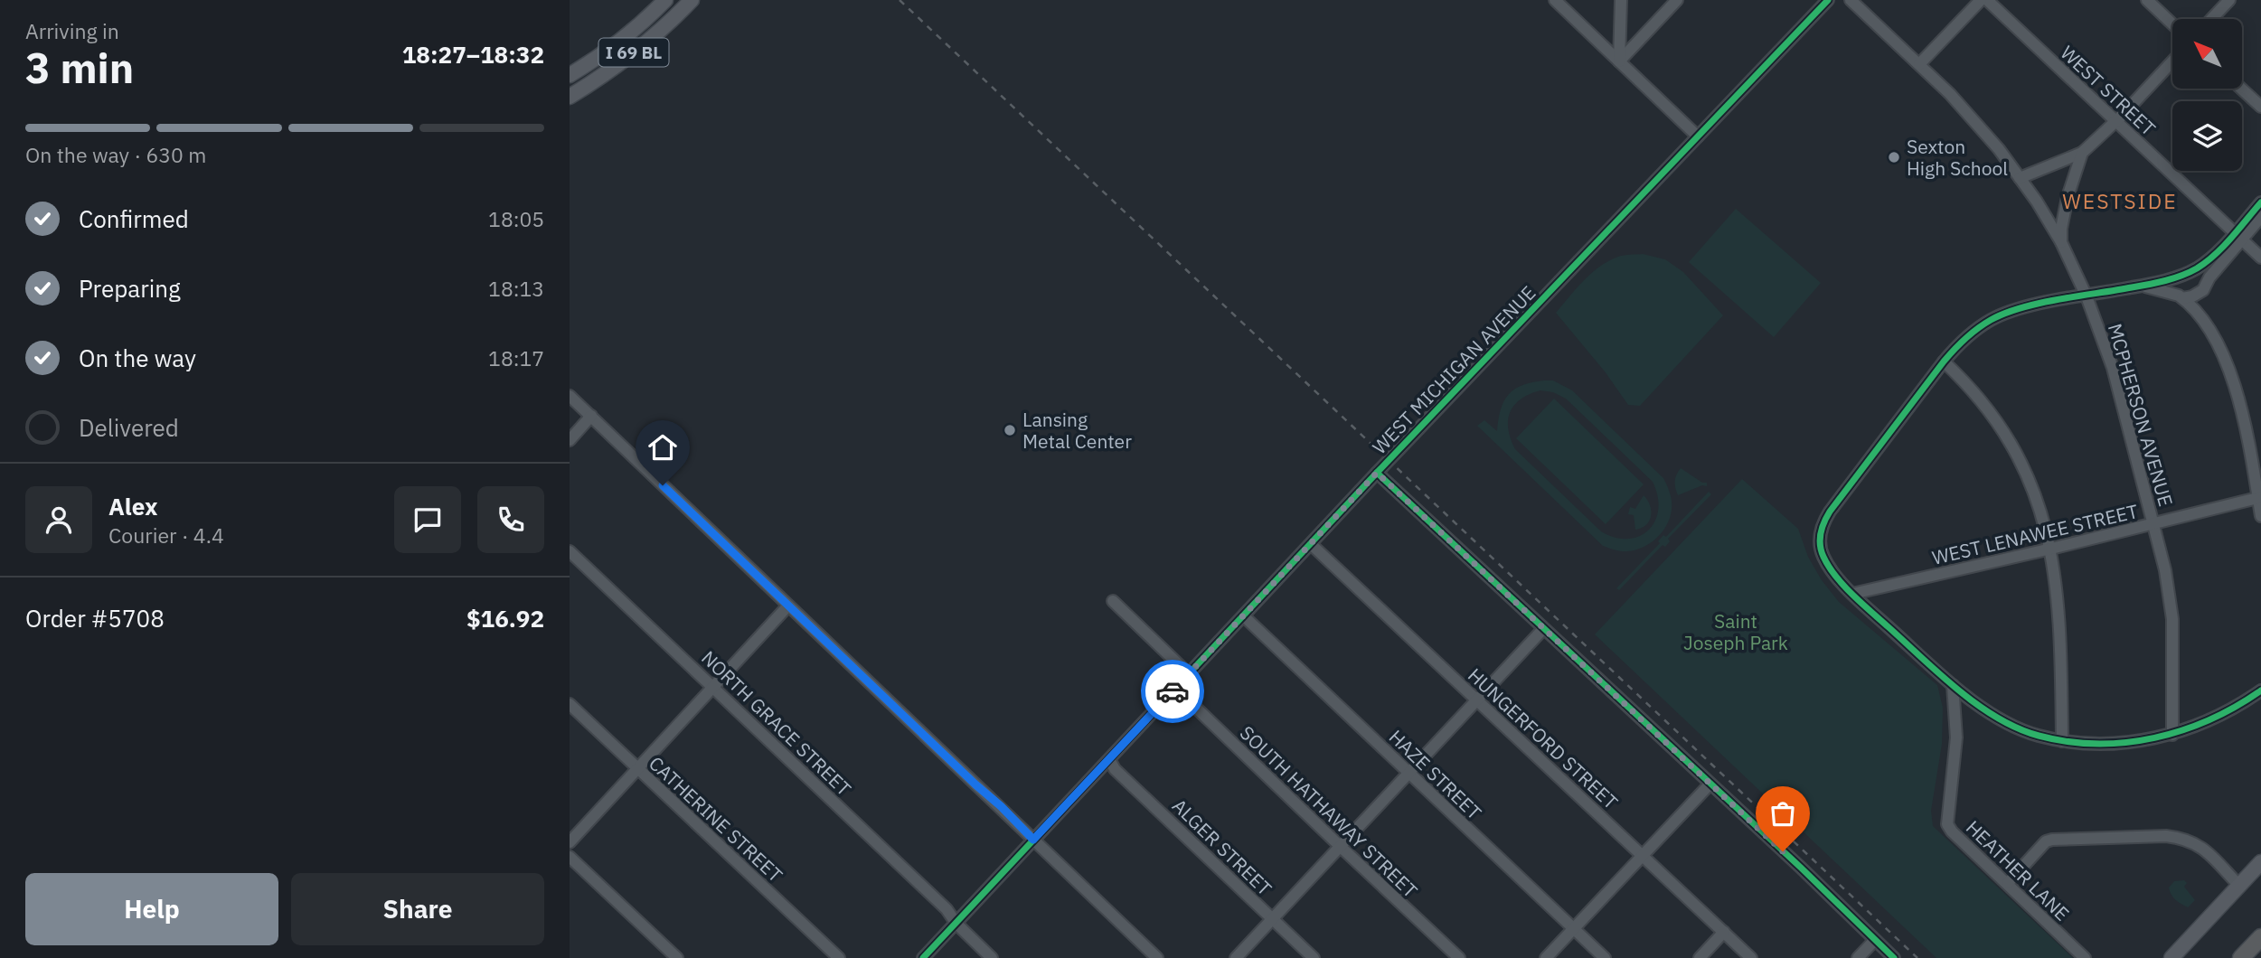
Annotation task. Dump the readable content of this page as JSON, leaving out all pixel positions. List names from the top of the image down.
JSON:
{
  "streets": {
    "main road": ["I 69 BL"],
    "street": [
      "WEST STREET",
      "WEST MICHIGAN AVENUE",
      "MCPHERSON AVENUE",
      "WEST LENAWEE STREET",
      "NORTH GRACE STREET",
      "HUNGERFORD STREET",
      "HAZE STREET",
      "SOUTH HATHAWAY STREET",
      "CATHERINE STREET",
      "ALGER STREET",
      "HEATHER LANE"
    ]
  },
  "crossings": [
    ["WEST MICHIGAN AVENUE", "NORTH GRACE STREET"],
    ["WEST MICHIGAN AVENUE", "HUNGERFORD STREET"],
    ["WEST MICHIGAN AVENUE", "HAZE STREET"],
    ["WEST MICHIGAN AVENUE", "SOUTH HATHAWAY STREET"],
    ["WEST MICHIGAN AVENUE", "ALGER STREET"],
    ["MCPHERSON AVENUE", "WEST LENAWEE STREET"]
  ],
  "districts": ["WESTSIDE"],
  "parks": ["Saint Joseph Park"],
  "places": ["Sexton High School", "Lansing Metal Center"],
  "north": "top left",
  "page": {
    "heading": ["3 min", "Arriving in", "18:27–18:32"],
    "panel": [
      "Alex",
      "Courier · 4.4",
      "Order #5708",
      "$16.92"
    ],
    "bar": "On the way · 630 m",
    "list": [
      ["Confirmed", "18:05"],
      ["Preparing", "18:13"],
      ["On the way", "18:17"],
      "Delivered"
    ],
    "buttons": ["Help", "Share"]
  }
}
